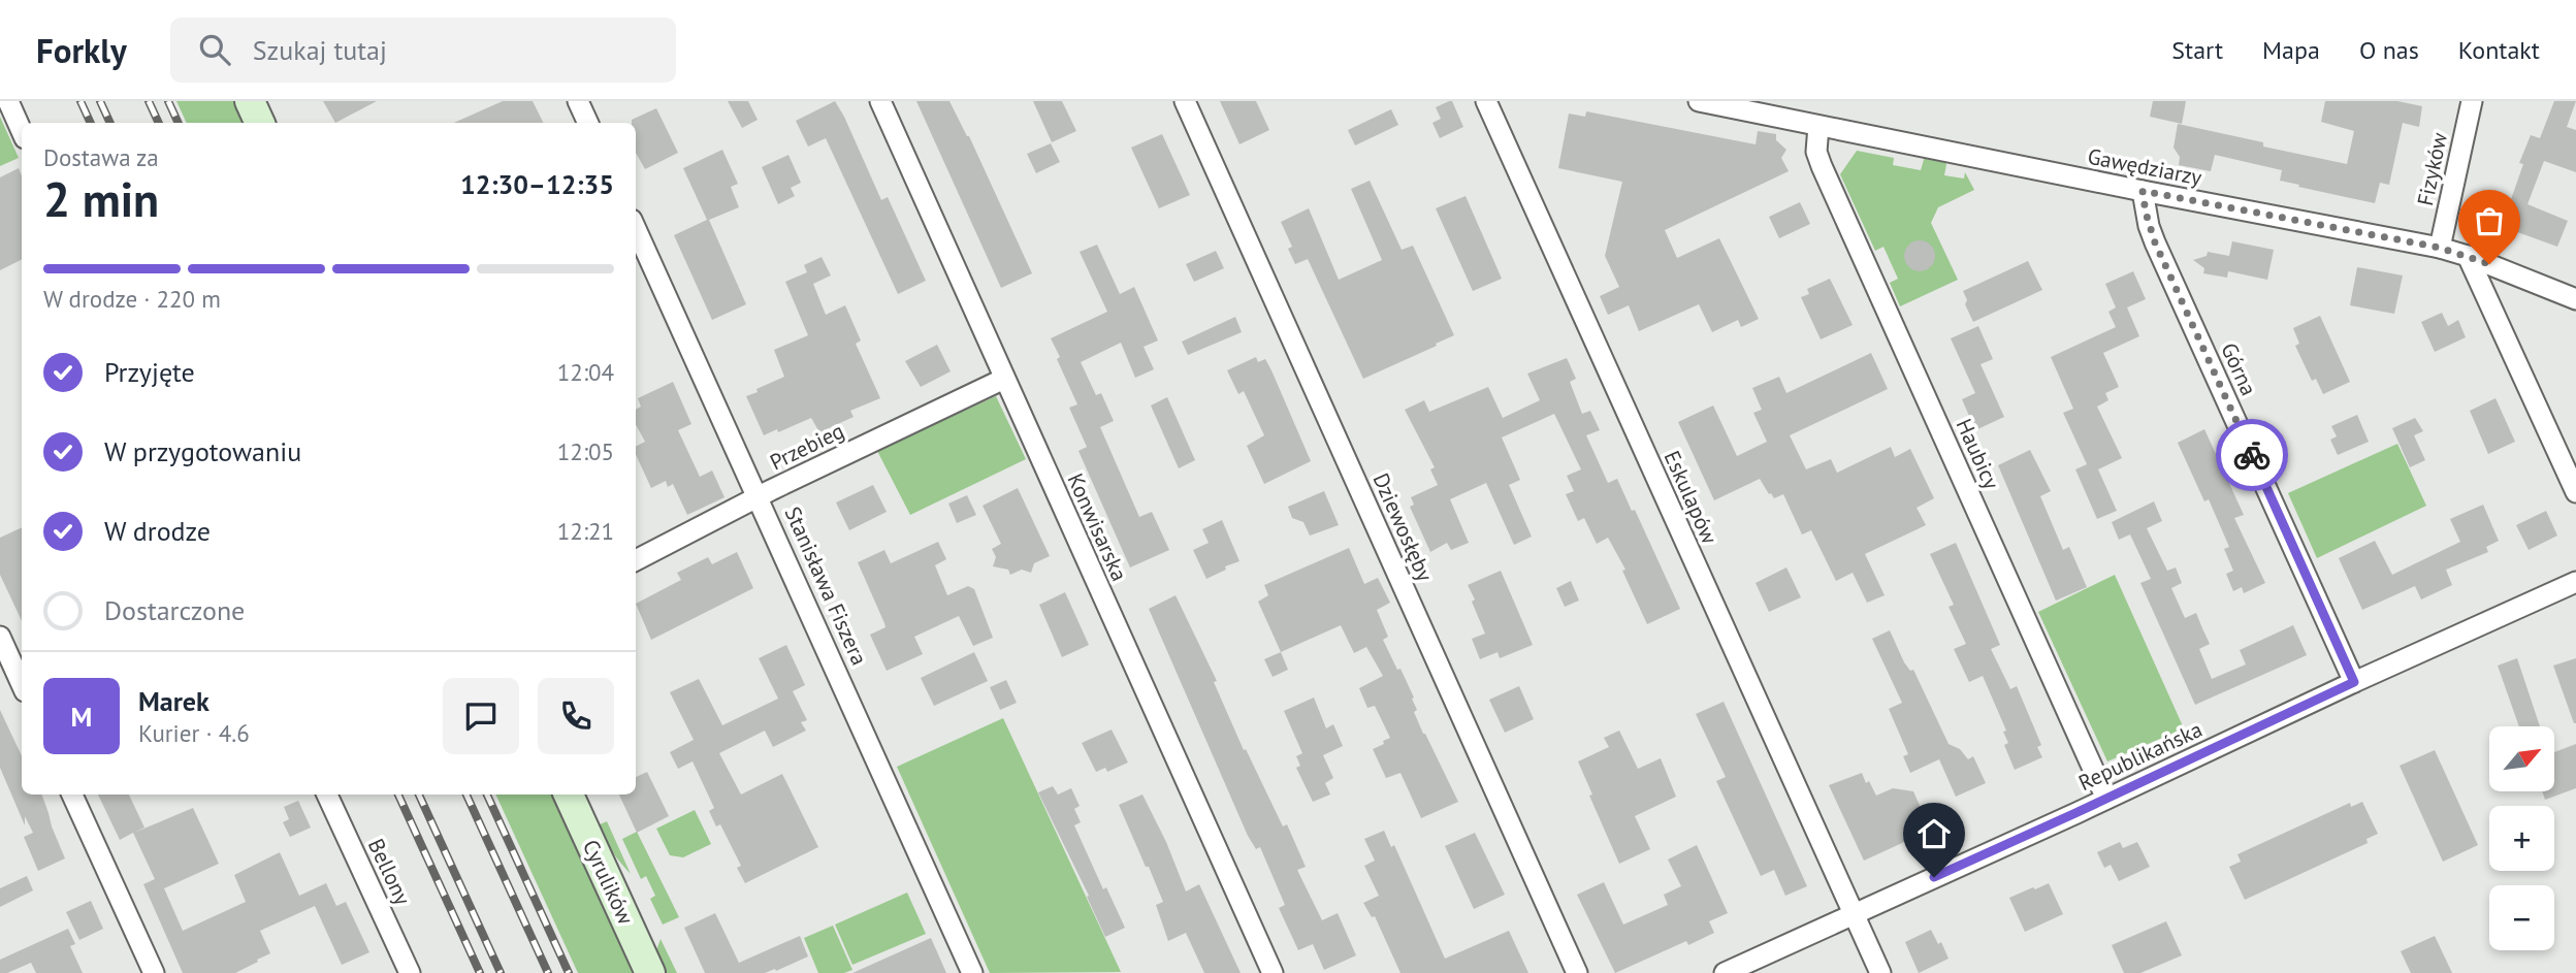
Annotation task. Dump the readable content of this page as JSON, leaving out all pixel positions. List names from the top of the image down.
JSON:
{
  "streets": {
    "main road": ["Cyrulików"],
    "street": [
      "Gawędziarzy",
      "Fizyków",
      "Górna",
      "Przebieg",
      "Haubicy",
      "Eskulapów",
      "Konwisarska",
      "Dziewosłęby",
      "Stanisława Fiszera",
      "Republikańska",
      "Bellony"
    ]
  },
  "crossings": [
    ["Gawędziarzy", "Fizyków"],
    ["Gawędziarzy", "Górna"],
    ["Gawędziarzy", "Haubicy"],
    ["Górna", "Republikańska"],
    ["Przebieg", "Konwisarska"],
    ["Przebieg", "Stanisława Fiszera"],
    ["Haubicy", "Republikańska"],
    ["Eskulapów", "Republikańska"]
  ],
  "north": "top right",
  "page": {
    "header": "Forkly",
    "search": "Szukaj tutaj",
    "nav": [
      "Start",
      "Mapa",
      "O nas",
      "Kontakt"
    ],
    "heading": ["2 min", "Dostawa za", "12:30–12:35"],
    "panel": ["Marek", "Kurier · 4.6"],
    "bar": "W drodze · 220 m",
    "list": [
      ["Przyjęte", "12:04"],
      ["W przygotowaniu", "12:05"],
      ["W drodze", "12:21"],
      "Dostarczone"
    ],
    "round": "M",
    "map_buttons": ["+", "−"]
  }
}
